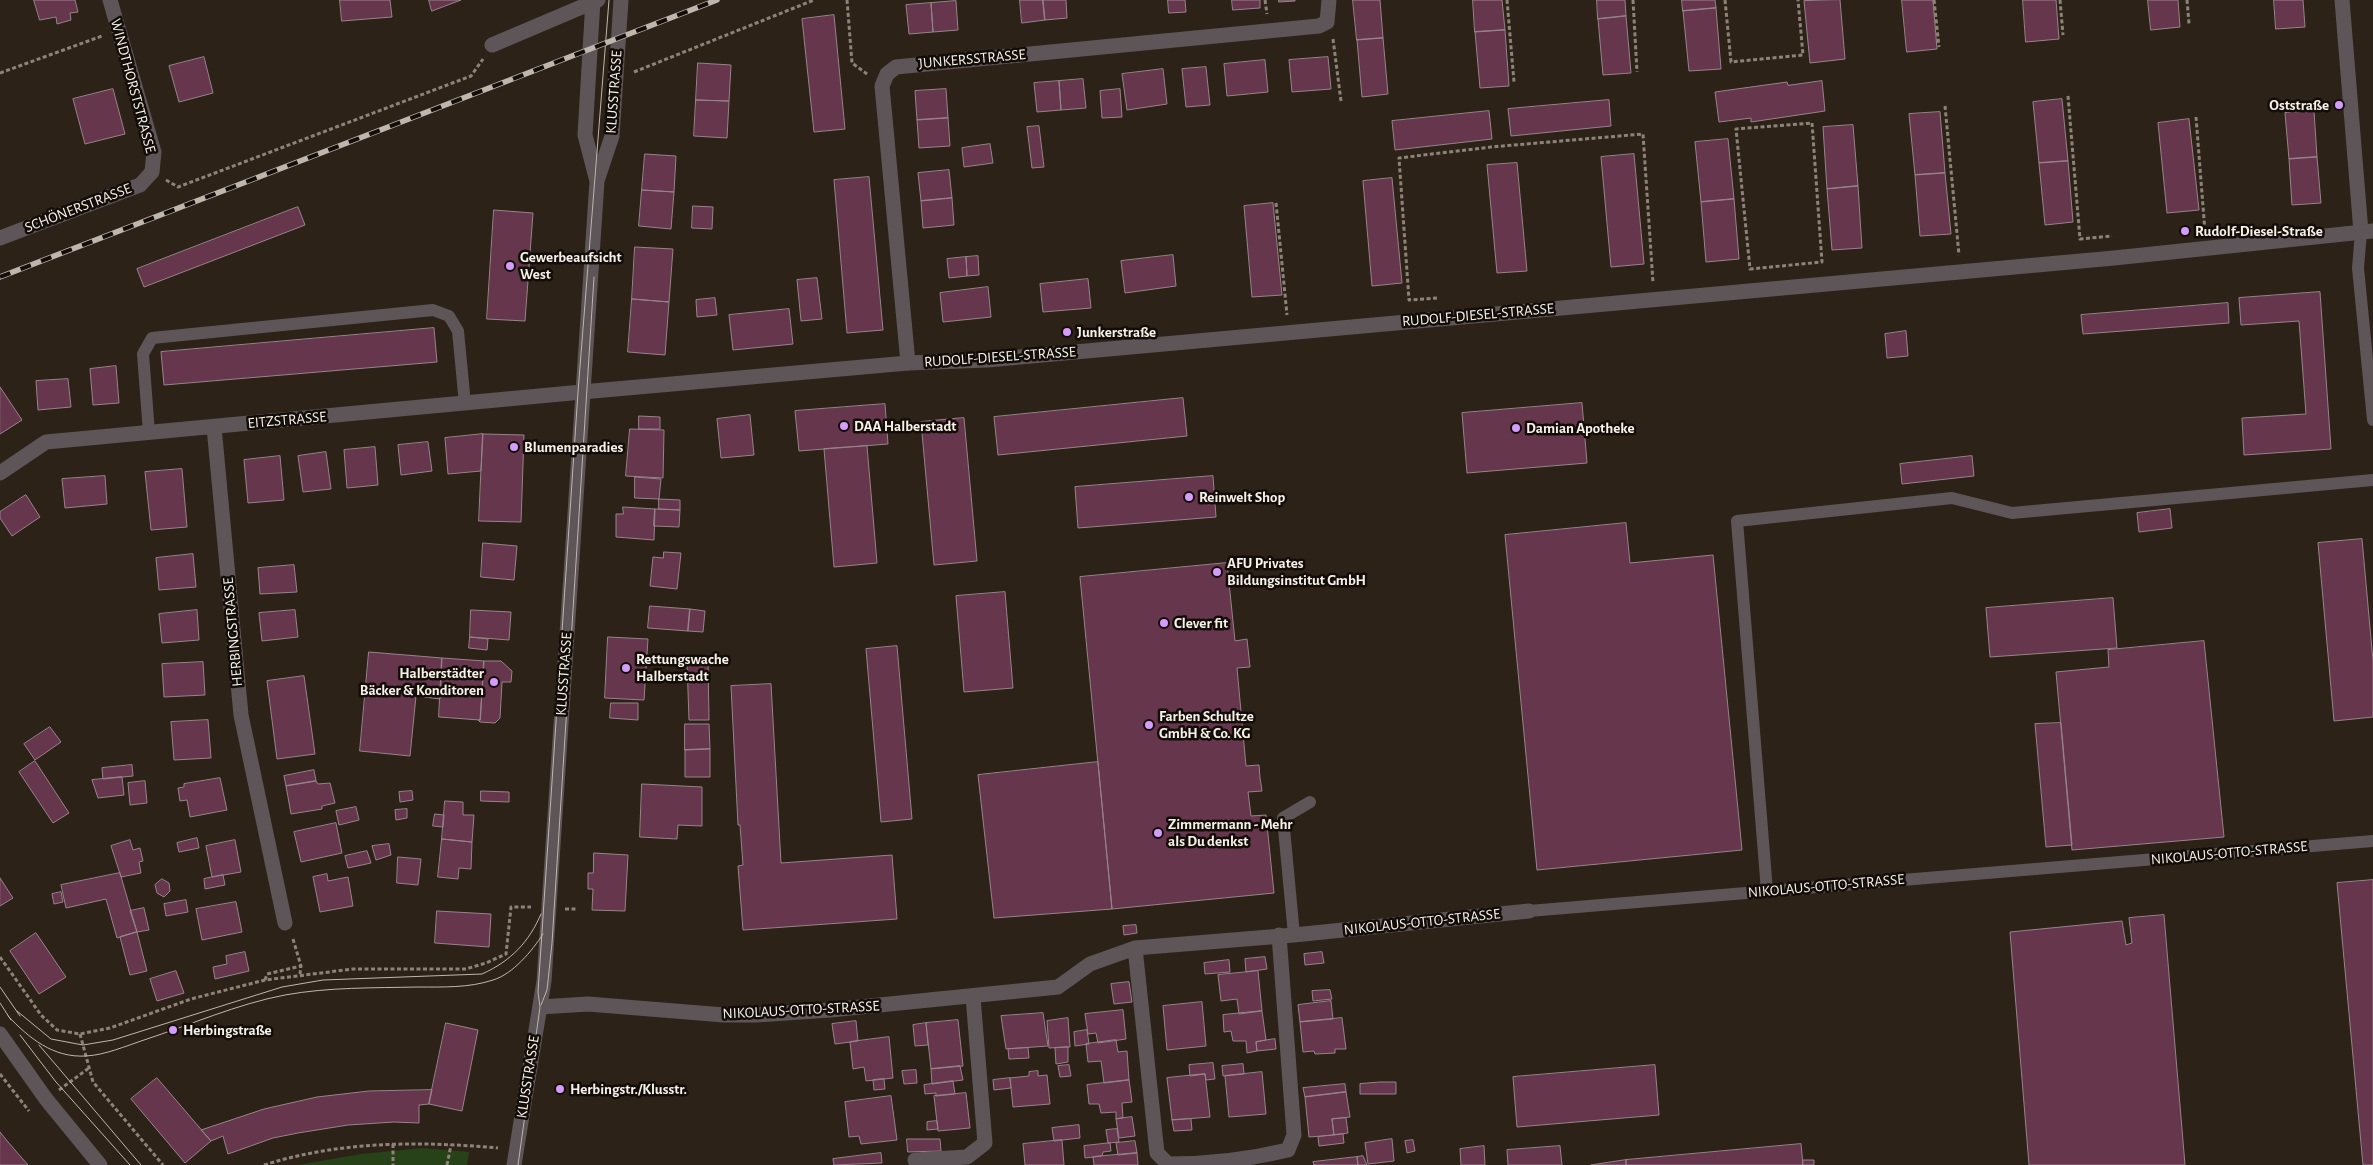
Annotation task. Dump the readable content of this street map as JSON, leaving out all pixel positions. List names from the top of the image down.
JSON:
{
  "streets": {
    "street": [
      "JUNKERSSTRASSE",
      "WINDTHORSTSTRASSE",
      "KLUSSTRASSE",
      "SCHÖNERSTRASSE",
      "RUDOLF-DIESEL-STRASSE",
      "EITZSTRASSE",
      "HERBINGSTRASSE",
      "NIKOLAUS-OTTO-STRASSE"
    ]
  },
  "crossings": [
    ["WINDTHORSTSTRASSE", "SCHÖNERSTRASSE"],
    ["KLUSSTRASSE", "RUDOLF-DIESEL-STRASSE"],
    ["KLUSSTRASSE", "EITZSTRASSE"],
    ["KLUSSTRASSE", "NIKOLAUS-OTTO-STRASSE"],
    ["RUDOLF-DIESEL-STRASSE", "EITZSTRASSE"],
    ["EITZSTRASSE", "HERBINGSTRASSE"]
  ],
  "places": [
    "Oststraße",
    "Rudolf-Diesel-Straße",
    "Gewerbeaufsicht West",
    "Junkerstraße",
    "DAA Halberstadt",
    "Damian Apotheke",
    "Blumenparadies",
    "Reinwelt Shop",
    "AFU Privates Bildungsinstitut GmbH",
    "Clever fit",
    "Rettungswache Halberstadt",
    "Halberstädter Bäcker & Konditoren",
    "Farben Schultze GmbH & Co. KG",
    "Zimmermann - Mehr als Du denkst",
    "Herbingstraße",
    "Herbingstr./Klusstr."
  ]
}
